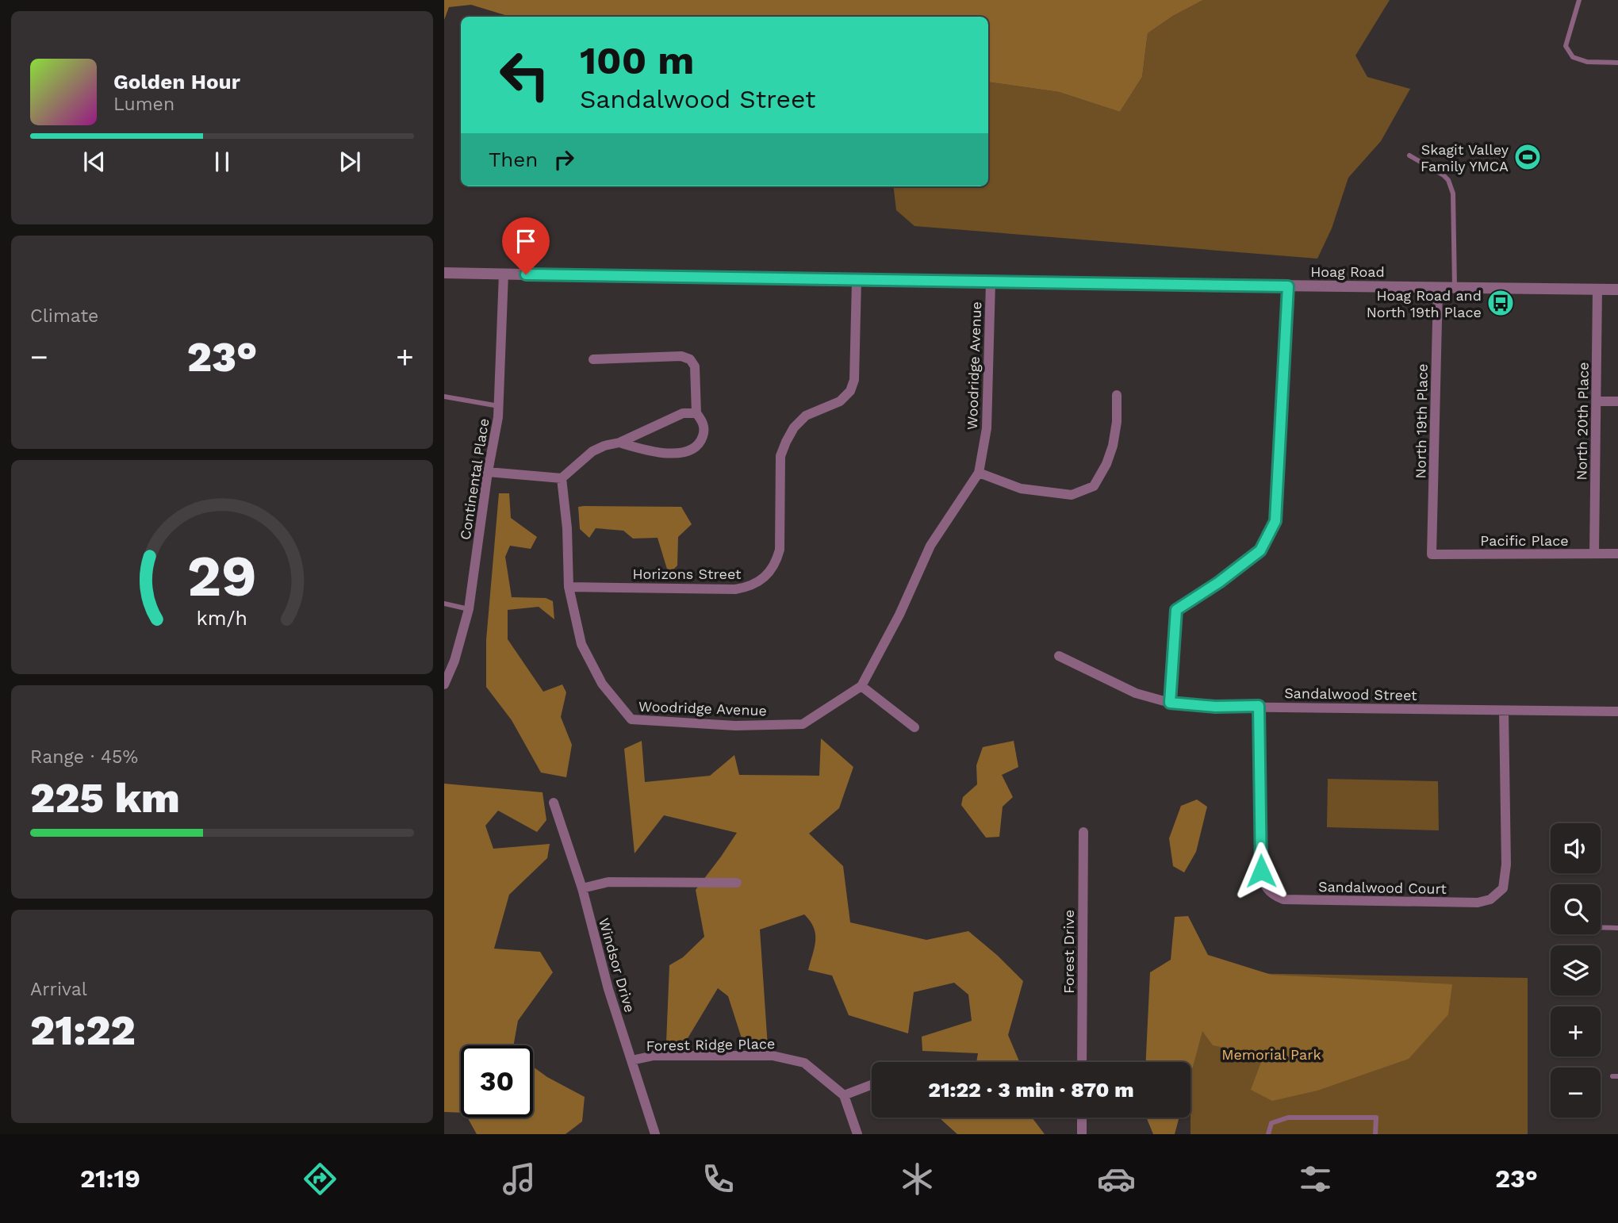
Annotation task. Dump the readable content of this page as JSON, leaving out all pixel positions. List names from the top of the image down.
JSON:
{
  "streets": {
    "street": [
      "Hoag Road",
      "Woodridge Avenue",
      "North 19th Place",
      "North 20th Place",
      "Continental Place",
      "Pacific Place",
      "Horizons Street",
      "Sandalwood Street",
      "Sandalwood Court",
      "Forest Drive",
      "Windsor Drive",
      "Forest Ridge Place"
    ]
  },
  "crossings": [
    ["Hoag Road", "Woodridge Avenue"],
    ["Hoag Road", "North 19th Place"],
    ["Hoag Road", "North 20th Place"],
    ["Hoag Road", "Continental Place"],
    ["Hoag Road", "Horizons Street"],
    ["Woodridge Avenue", "Horizons Street"],
    ["North 19th Place", "Pacific Place"],
    ["North 20th Place", "Pacific Place"],
    ["Sandalwood Street", "Sandalwood Court"],
    ["Windsor Drive", "Forest Ridge Place"]
  ],
  "parks": ["Memorial Park"],
  "places": {
    "sports": ["Skagit Valley Family YMCA"],
    "bus stop": ["Hoag Road and North 19th Place"]
  },
  "page": {
    "turn": ["100 m", "Sandalwood Street"],
    "song": ["Golden Hour", "Lumen"],
    "then": "Then",
    "tile": [
      "Climate",
      ["Range · 45%", "225 km"],
      ["Arrival", "21:22"]
    ],
    "heat": ["−", "23°", "+"],
    "map_buttons": ["+", "−"],
    "limit": "30",
    "trip": "21:22 · 3 min · 870 m",
    "tabs": ["21:19", "23°"],
    "gauge": ["29", "km/h"]
  }
}
